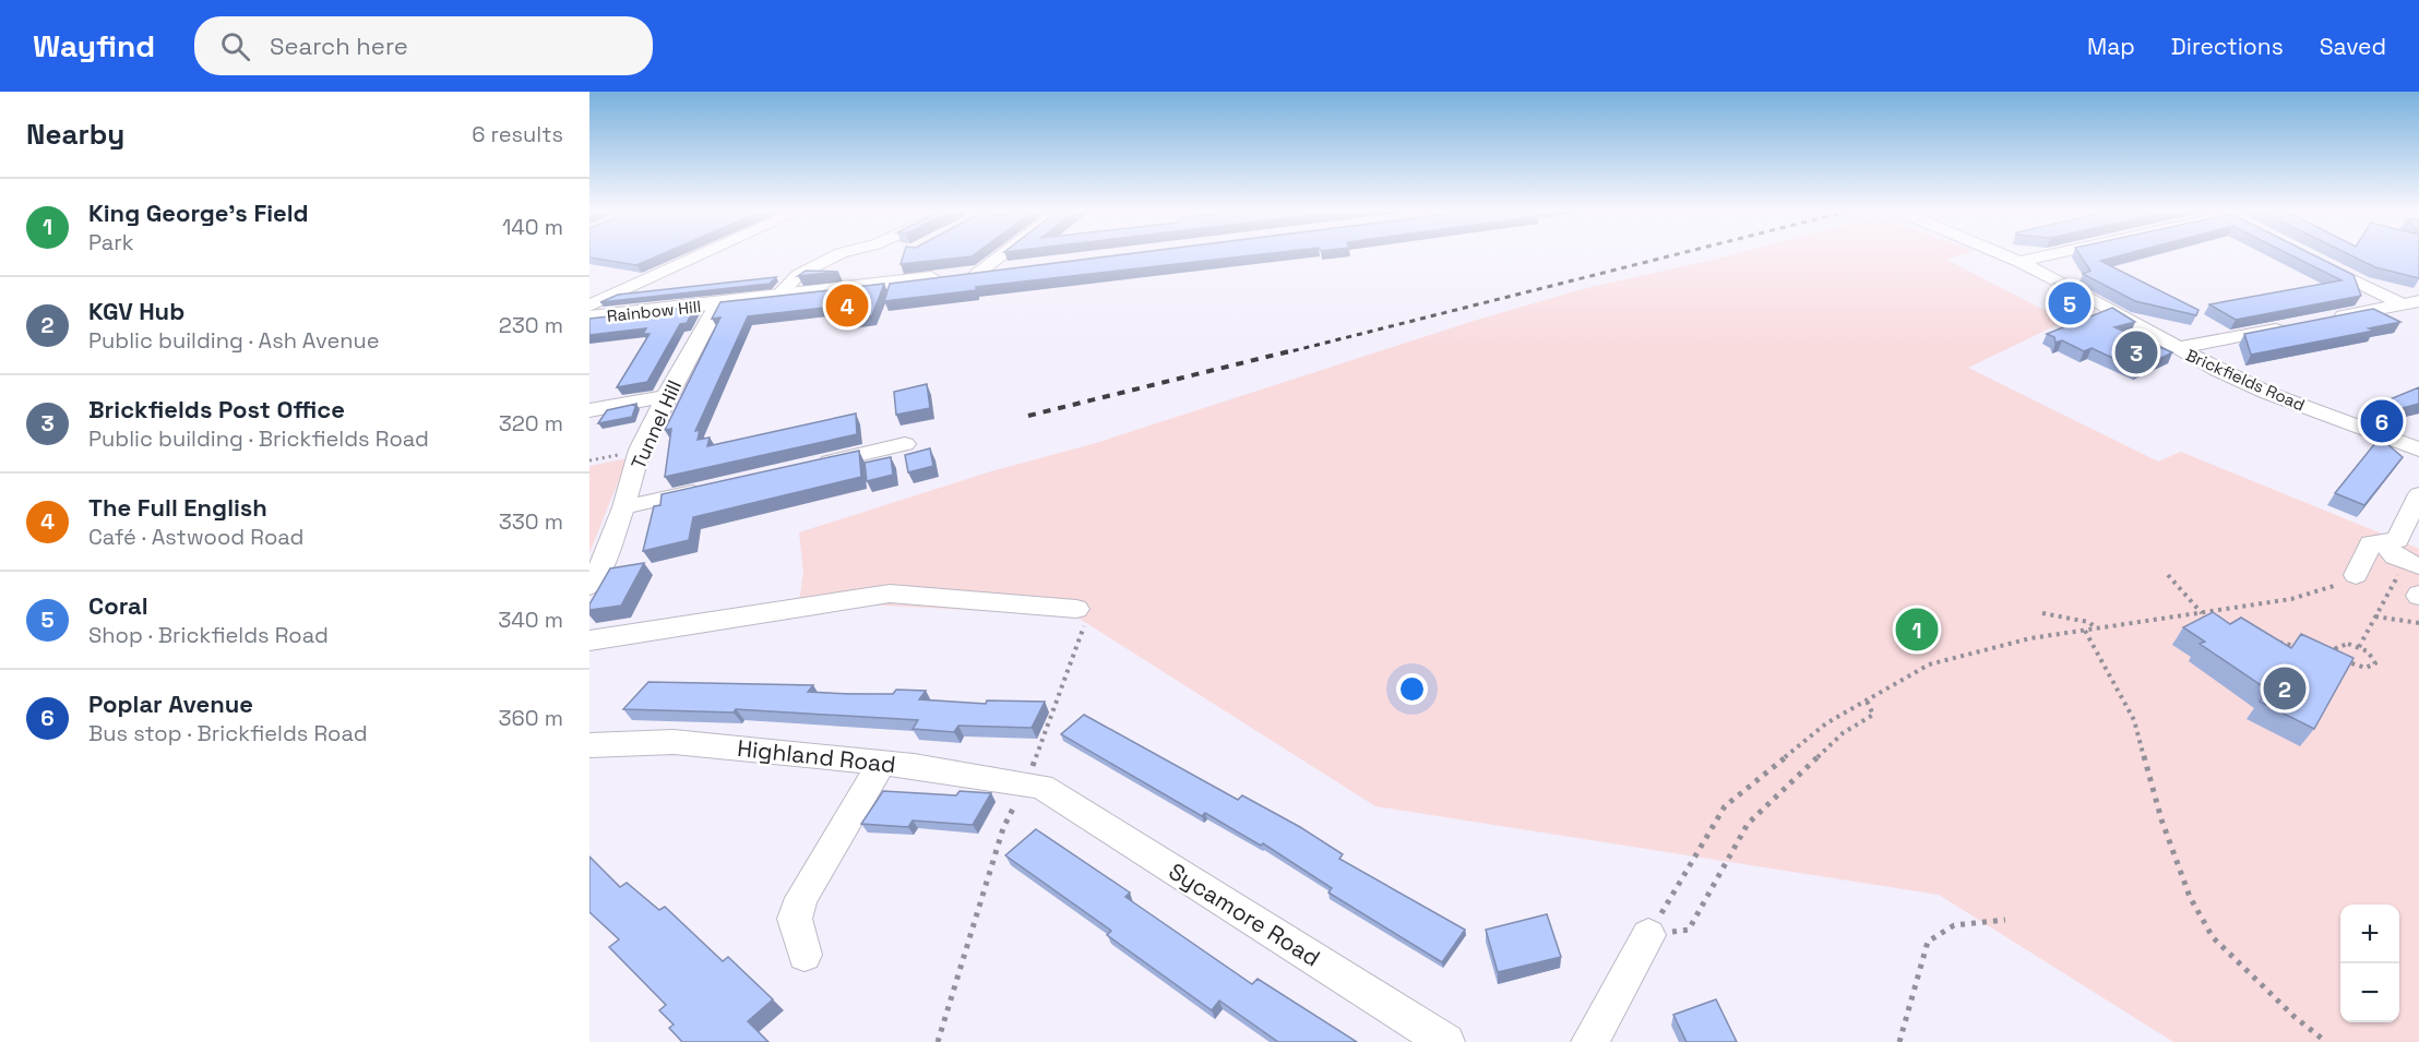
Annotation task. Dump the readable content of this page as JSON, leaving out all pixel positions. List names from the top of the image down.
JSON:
{
  "streets": {
    "main road": ["Rainbow Hill"],
    "street": [
      "Brickfields Road",
      "Tunnel Hill",
      "Highland Road",
      "Sycamore Road"
    ]
  },
  "crossings": [
    ["Rainbow Hill", "Tunnel Hill"],
    ["Highland Road", "Sycamore Road"]
  ],
  "page": {
    "header": "Wayfind",
    "search": "Search here",
    "nav": ["Map", "Directions", "Saved"],
    "heading": ["Nearby", "6 results"],
    "list": [
      {
        "mark": "1",
        "name": "King George's Field",
        "note": "Park",
        "value": "140 m"
      },
      {
        "mark": "2",
        "name": "KGV Hub",
        "note": "Public building · Ash Avenue",
        "value": "230 m"
      },
      {
        "mark": "3",
        "name": "Brickfields Post Office",
        "note": "Public building · Brickfields Road",
        "value": "320 m"
      },
      {
        "mark": "4",
        "name": "The Full English",
        "note": "Café · Astwood Road",
        "value": "330 m"
      },
      {
        "mark": "5",
        "name": "Coral",
        "note": "Shop · Brickfields Road",
        "value": "340 m"
      },
      {
        "mark": "6",
        "name": "Poplar Avenue",
        "note": "Bus stop · Brickfields Road",
        "value": "360 m"
      }
    ],
    "pins": [
      "5",
      "4",
      "3",
      "6",
      "1",
      "2"
    ],
    "map_buttons": ["+", "−"]
  }
}
